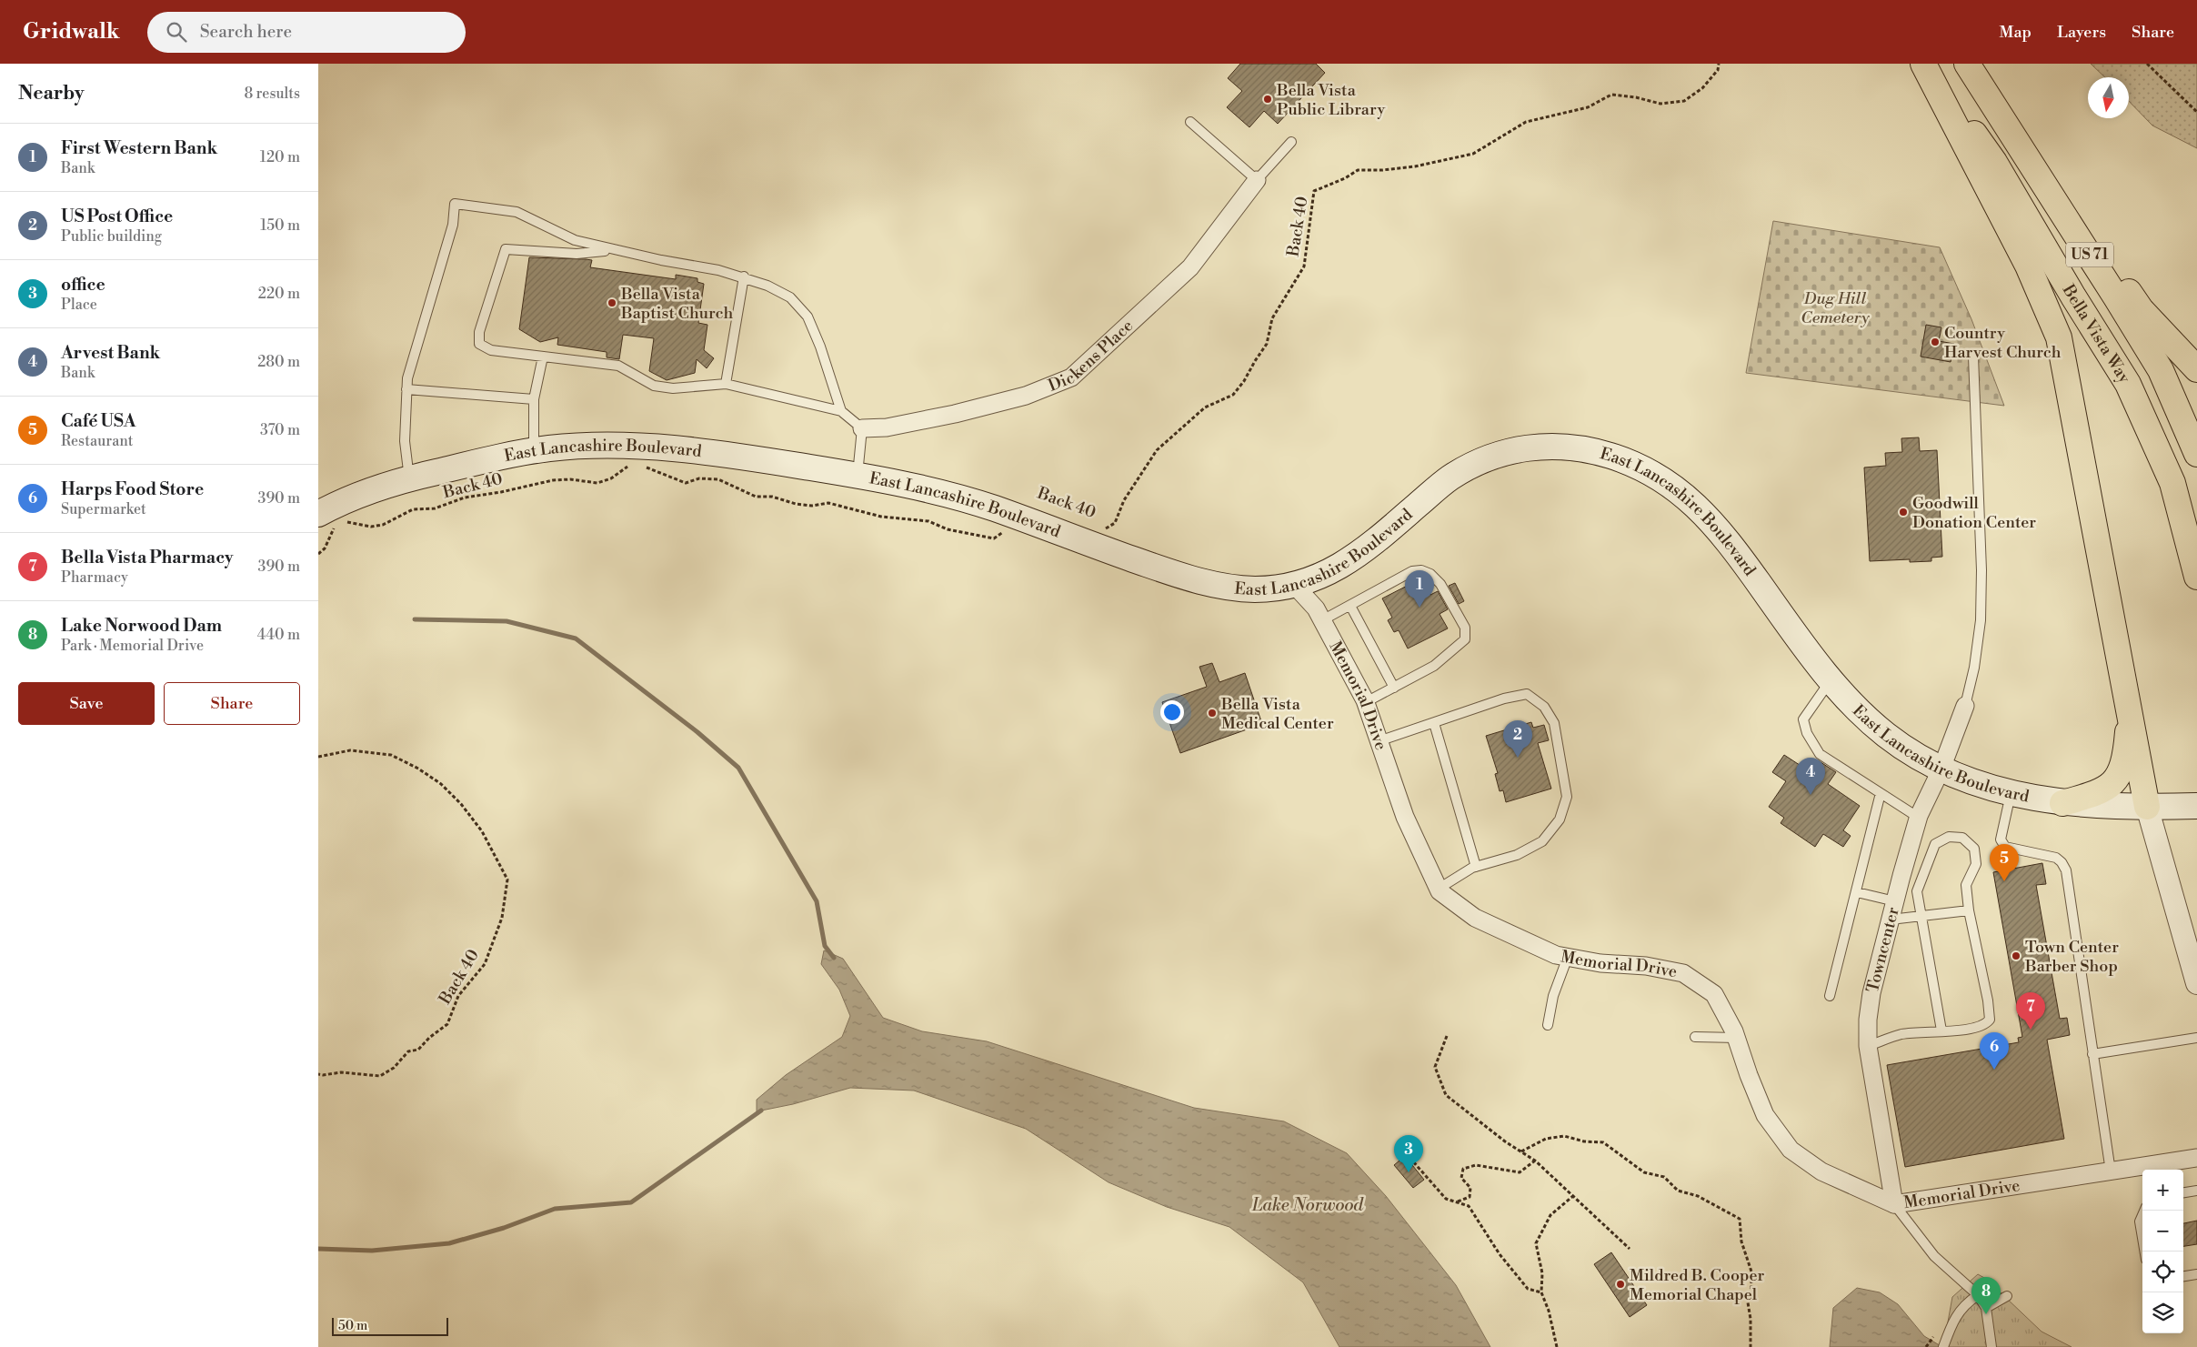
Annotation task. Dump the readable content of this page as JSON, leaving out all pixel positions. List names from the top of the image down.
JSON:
{
  "streets": {
    "main road": ["US 71", "Bella Vista Way", "East Lancashire Boulevard"],
    "street": ["Dickens Place", "Memorial Drive", "Towncenter"],
    "path": ["Back 40"]
  },
  "crossings": [
    ["East Lancashire Boulevard", "Memorial Drive"],
    ["East Lancashire Boulevard", "Towncenter"],
    ["Memorial Drive", "Towncenter"]
  ],
  "water": ["Lake Norwood"],
  "parks": ["Dug Hill Cemetery"],
  "places": [
    "Bella Vista Public Library",
    "Bella Vista Baptist Church",
    "Country Harvest Church",
    "Goodwill Donation Center",
    "Bella Vista Medical Center",
    "Town Center Barber Shop",
    "Mildred B. Cooper Memorial Chapel"
  ],
  "scale_bar": "50 m",
  "north": "bottom",
  "page": {
    "header": "Gridwalk",
    "search": "Search here",
    "nav": ["Map", "Layers", "Share"],
    "heading": ["Nearby", "8 results"],
    "list": [
      {
        "mark": "1",
        "name": "First Western Bank",
        "note": "Bank",
        "value": "120 m"
      },
      {
        "mark": "2",
        "name": "US Post Office",
        "note": "Public building",
        "value": "150 m"
      },
      {
        "mark": "3",
        "name": "office",
        "note": "Place",
        "value": "220 m"
      },
      {
        "mark": "4",
        "name": "Arvest Bank",
        "note": "Bank",
        "value": "280 m"
      },
      {
        "mark": "5",
        "name": "Café USA",
        "note": "Restaurant",
        "value": "370 m"
      },
      {
        "mark": "6",
        "name": "Harps Food Store",
        "note": "Supermarket",
        "value": "390 m"
      },
      {
        "mark": "7",
        "name": "Bella Vista Pharmacy",
        "note": "Pharmacy",
        "value": "390 m"
      },
      {
        "mark": "8",
        "name": "Lake Norwood Dam",
        "note": "Park · Memorial Drive",
        "value": "440 m"
      }
    ],
    "pins": [
      "1",
      "2",
      "4",
      "5",
      "7",
      "6",
      "3",
      "8"
    ],
    "buttons": ["Save", "Share"],
    "map_buttons": ["+", "−"],
    "scale": "50 m"
  }
}
